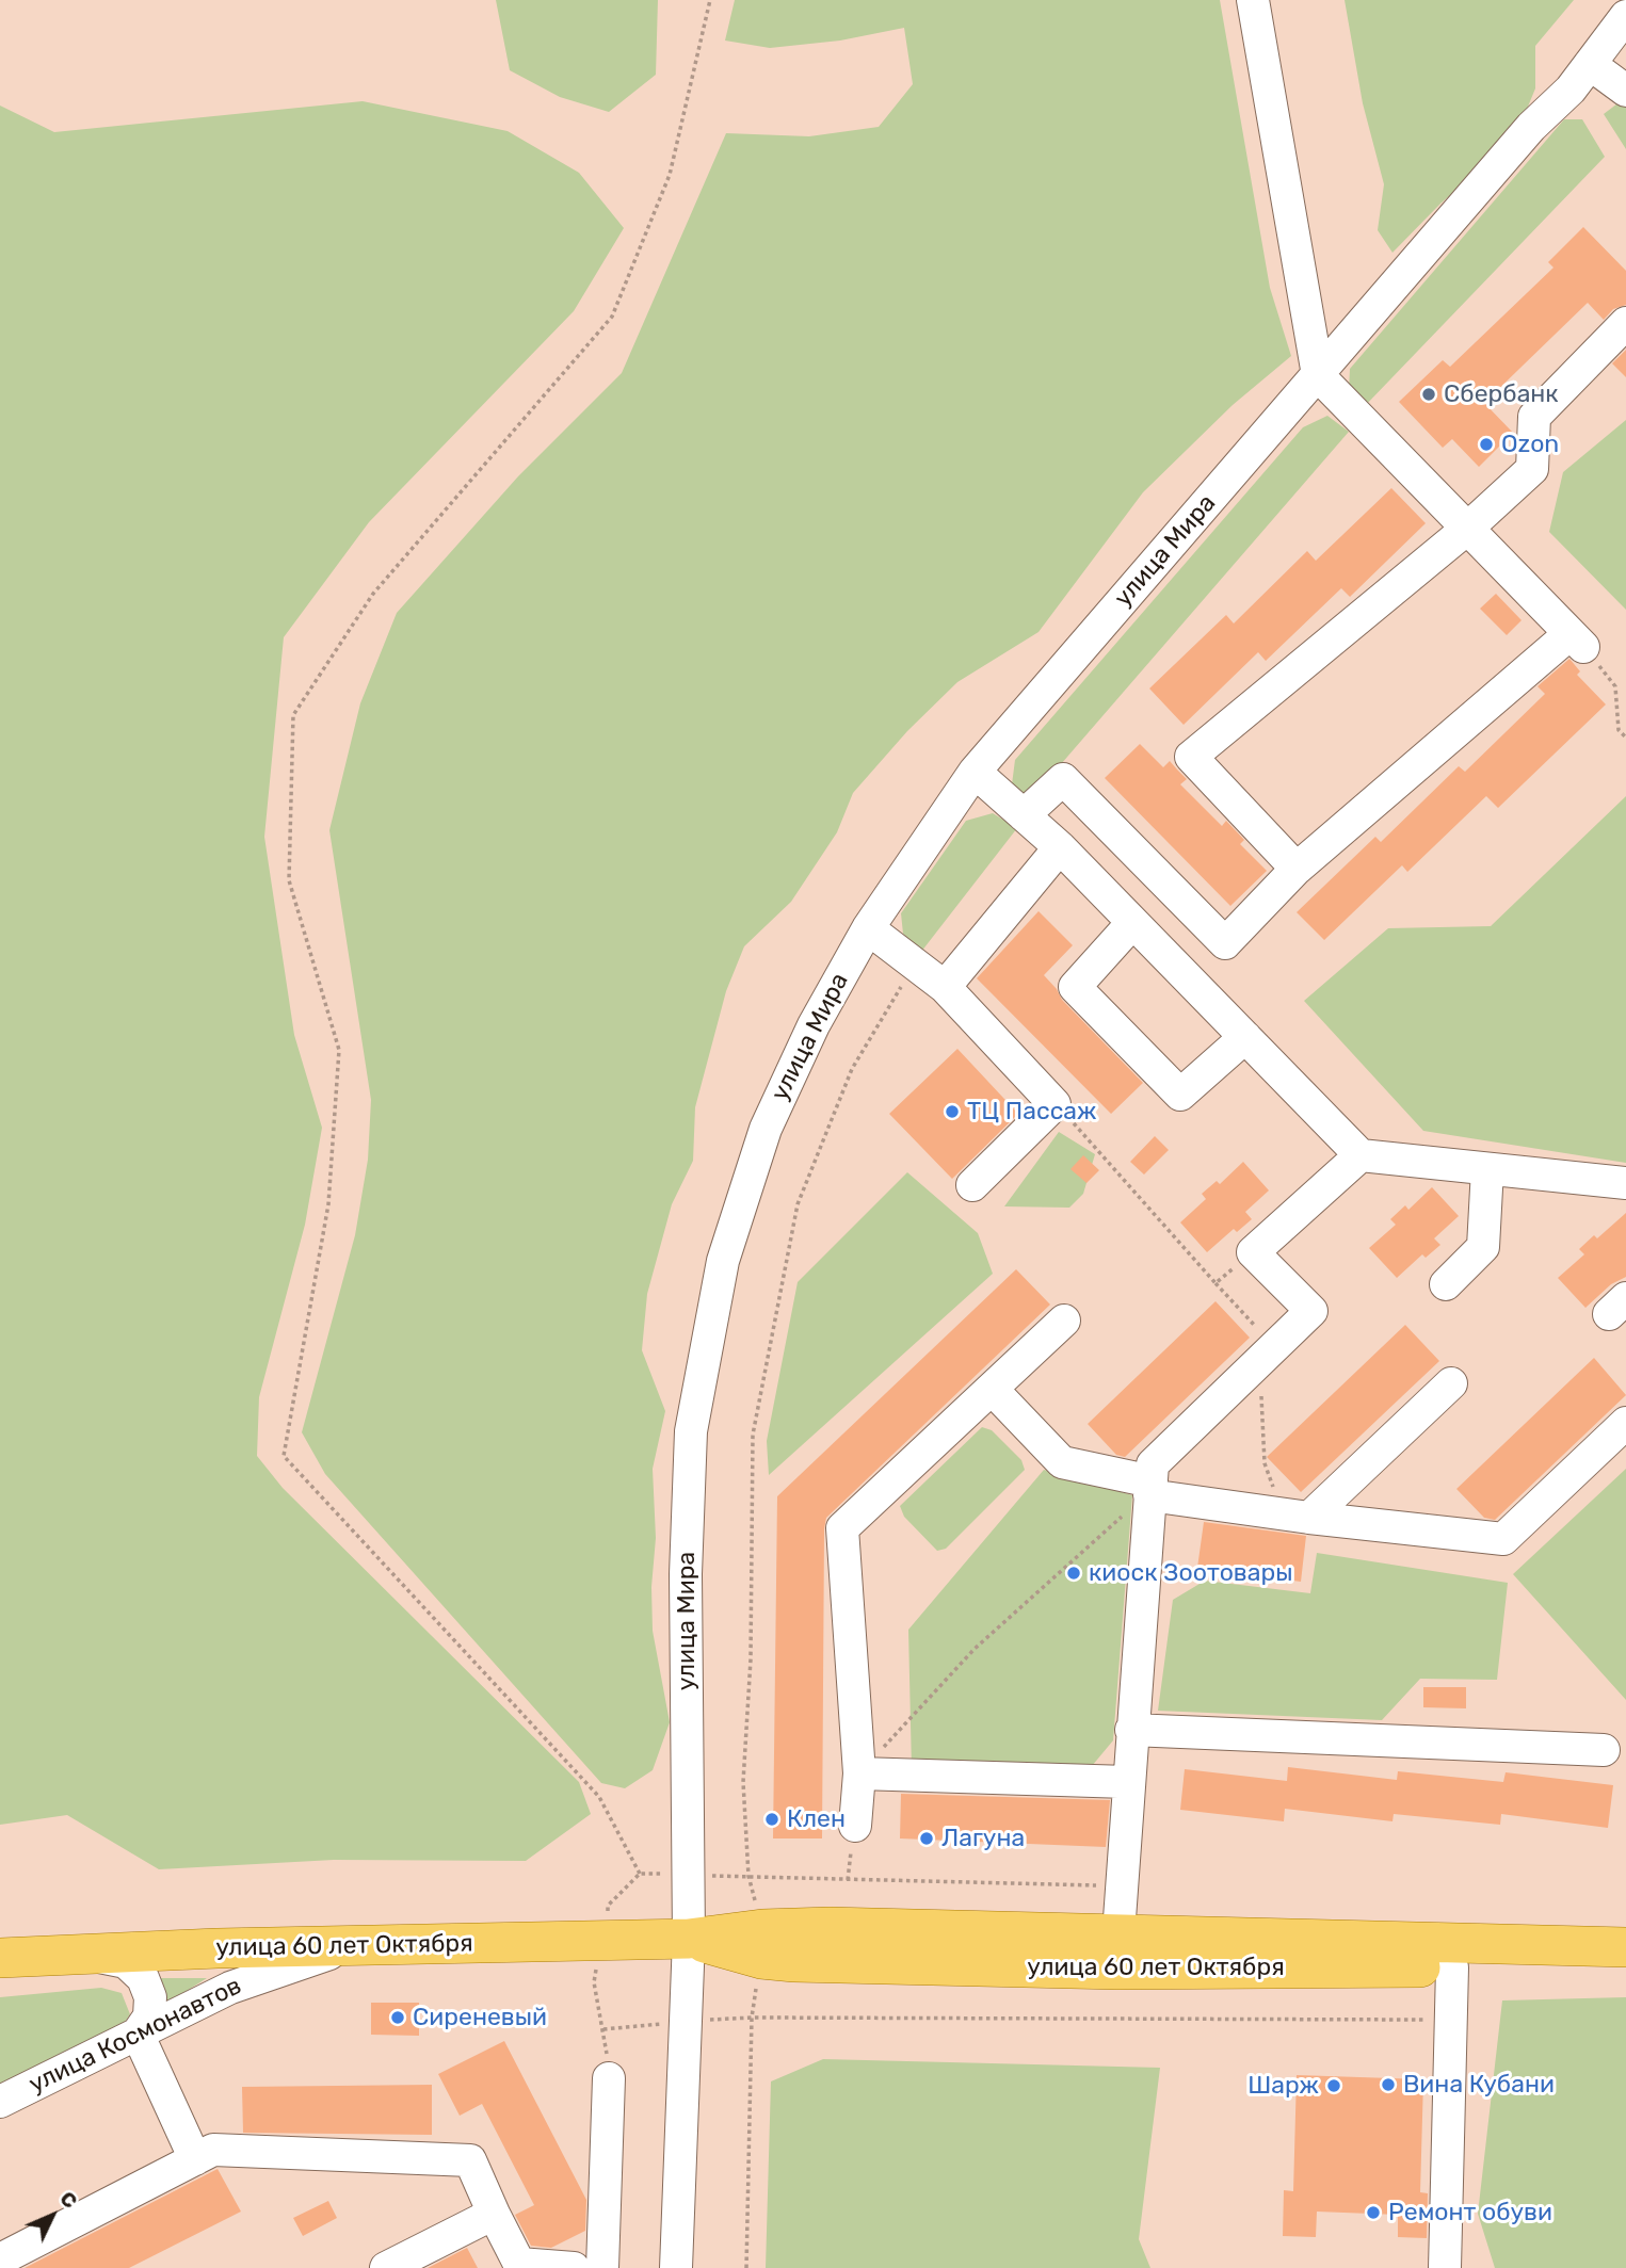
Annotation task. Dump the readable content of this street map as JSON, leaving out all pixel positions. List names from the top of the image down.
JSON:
{
  "streets": {
    "main road": ["улица 60 лет Октября"],
    "street": ["улица Мира", "улица Космонавтов"]
  },
  "crossings": [
    ["улица Мира", "улица 60 лет Октября"],
    ["улица 60 лет Октября", "улица Космонавтов"]
  ],
  "places": [
    "Сбербанк",
    "Ozon",
    "ТЦ Пассаж",
    "киоск Зоотовары",
    "Клен",
    "Лагуна",
    "Сиреневый",
    "Вина Кубани",
    "Шарж",
    "Ремонт обуви"
  ],
  "north": "top right"
}
